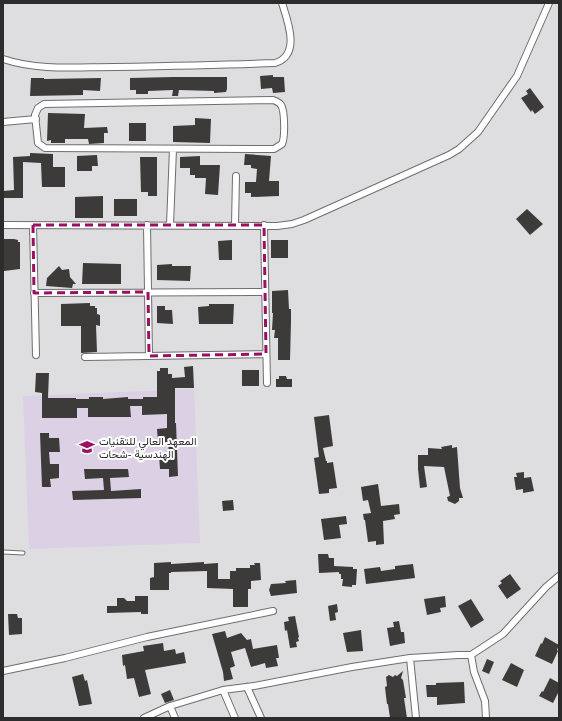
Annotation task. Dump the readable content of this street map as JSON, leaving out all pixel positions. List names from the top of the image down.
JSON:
{
  "places": {
    "school or university": ["المعهد العالي للتقنيات الهندسية -شحات"]
  }
}
